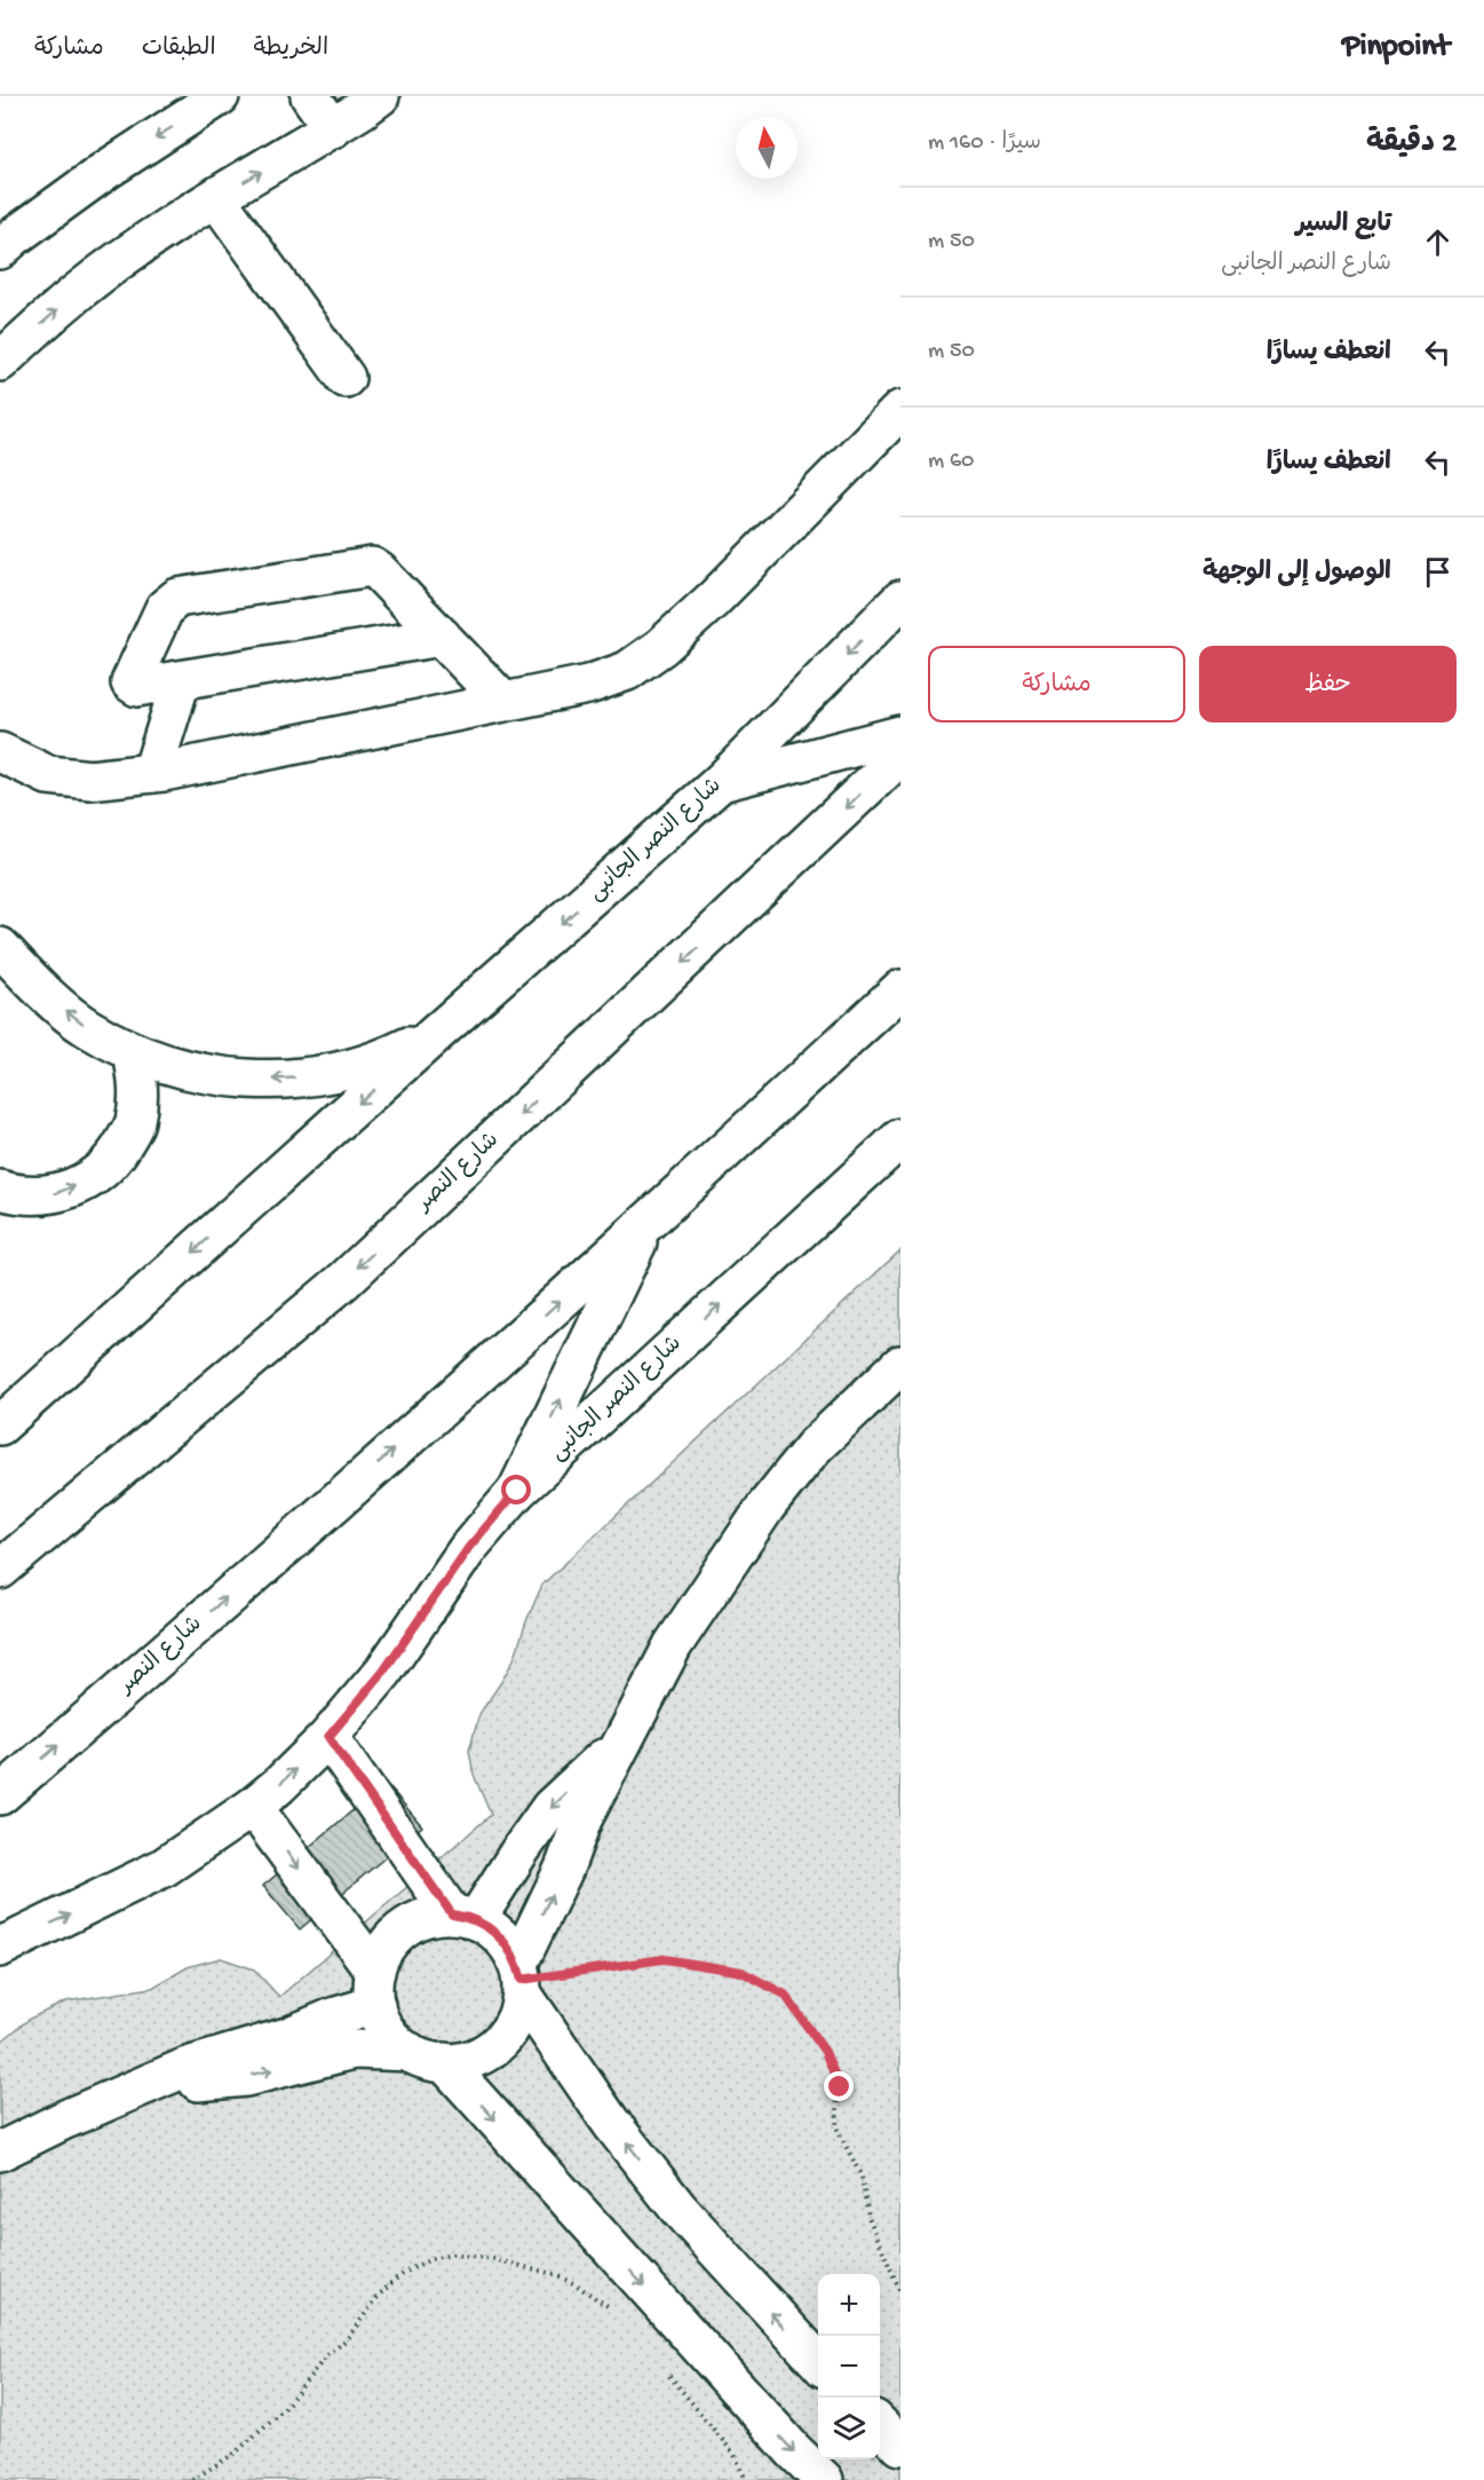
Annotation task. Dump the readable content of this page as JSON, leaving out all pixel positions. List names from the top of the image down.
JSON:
{
  "streets": {
    "street": ["شارع النصر الجانبى", "شارع النصر"]
  },
  "north": "top",
  "page": {
    "header": "Pinpoint",
    "nav": ["الخريطة", "الطبقات", "مشاركة"],
    "heading": ["2 دقيقة", "سيرًا · 160 m"],
    "list": [
      ["تابع السير", "شارع النصر الجانبى", "50 m"],
      ["انعطف يسارًا", "50 m"],
      ["انعطف يسارًا", "60 m"],
      "الوصول إلى الوجهة"
    ],
    "buttons": ["حفظ", "مشاركة"],
    "map_buttons": ["+", "−"]
  }
}
